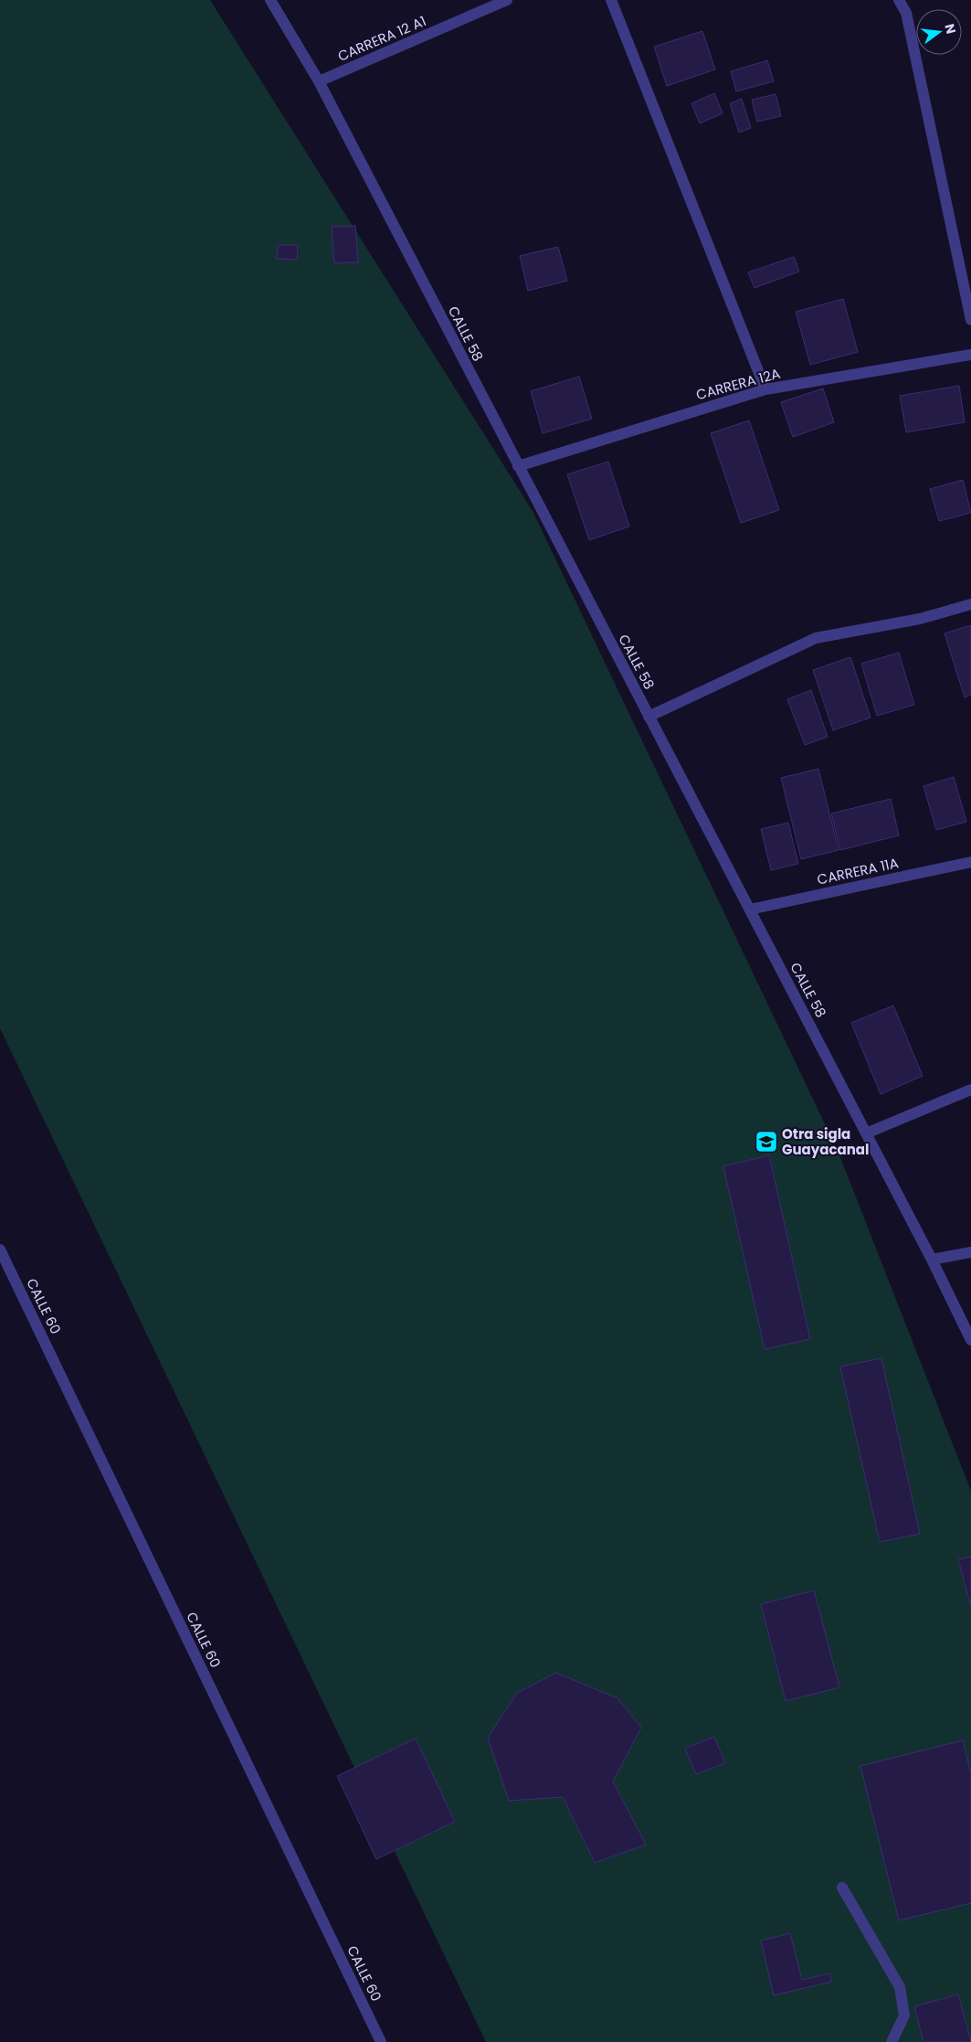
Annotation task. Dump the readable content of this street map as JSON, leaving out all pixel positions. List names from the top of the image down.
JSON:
{
  "streets": {
    "street": [
      "CARRERA 12 A1",
      "CALLE 58",
      "CARRERA 12A",
      "CARRERA 11A",
      "CALLE 60"
    ]
  },
  "crossings": [
    ["CARRERA 12 A1", "CALLE 58"],
    ["CALLE 58", "CARRERA 12A"],
    ["CALLE 58", "CARRERA 11A"]
  ],
  "places": {
    "school or university": ["Otra sigla Guayacanal"]
  },
  "north": "right"
}
